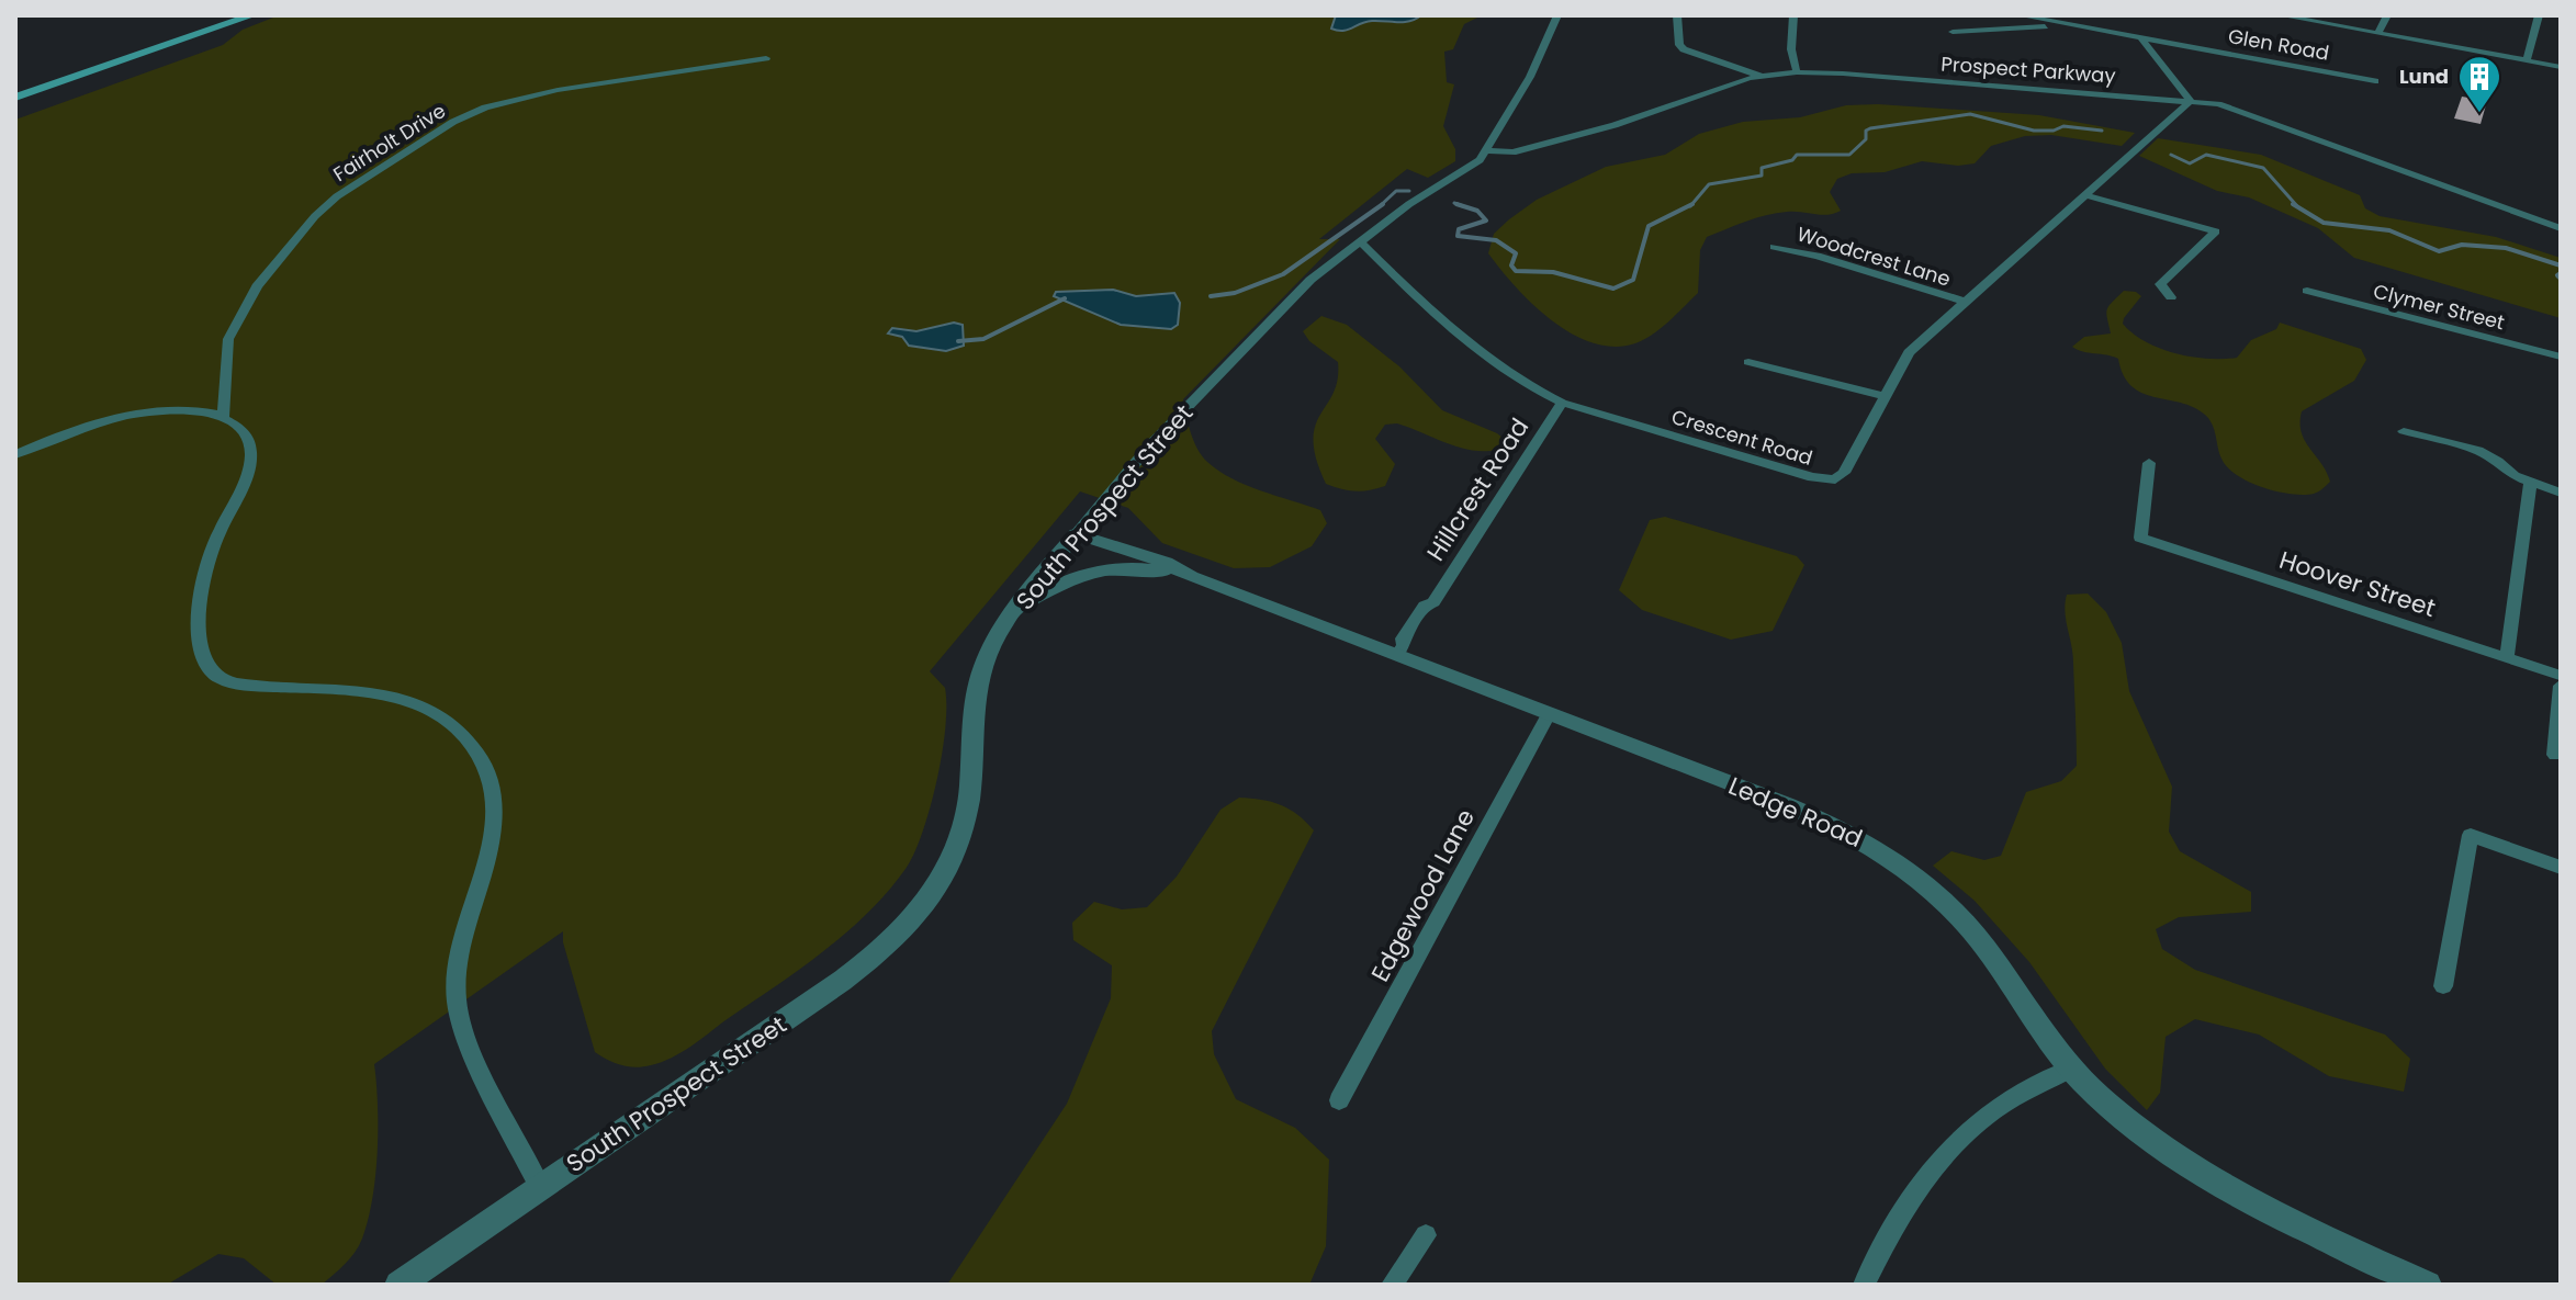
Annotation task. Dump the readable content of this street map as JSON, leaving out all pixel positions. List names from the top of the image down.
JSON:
{
  "streets": {
    "street": [
      "Glen Road",
      "Prospect Parkway",
      "Fairholt Drive",
      "Woodcrest Lane",
      "Clymer Street",
      "Crescent Road",
      "Hillcrest Road",
      "South Prospect Street",
      "Hoover Street",
      "Ledge Road",
      "Edgewood Lane"
    ]
  },
  "crossings": [
    ["Prospect Parkway", "Crescent Road"],
    ["Prospect Parkway", "South Prospect Street"],
    ["Woodcrest Lane", "Crescent Road"],
    ["Crescent Road", "Hillcrest Road"],
    ["Crescent Road", "South Prospect Street"],
    ["Hillcrest Road", "Ledge Road"],
    ["South Prospect Street", "Ledge Road"],
    ["Ledge Road", "Edgewood Lane"]
  ],
  "places": {
    "building": ["Lund"]
  }
}
